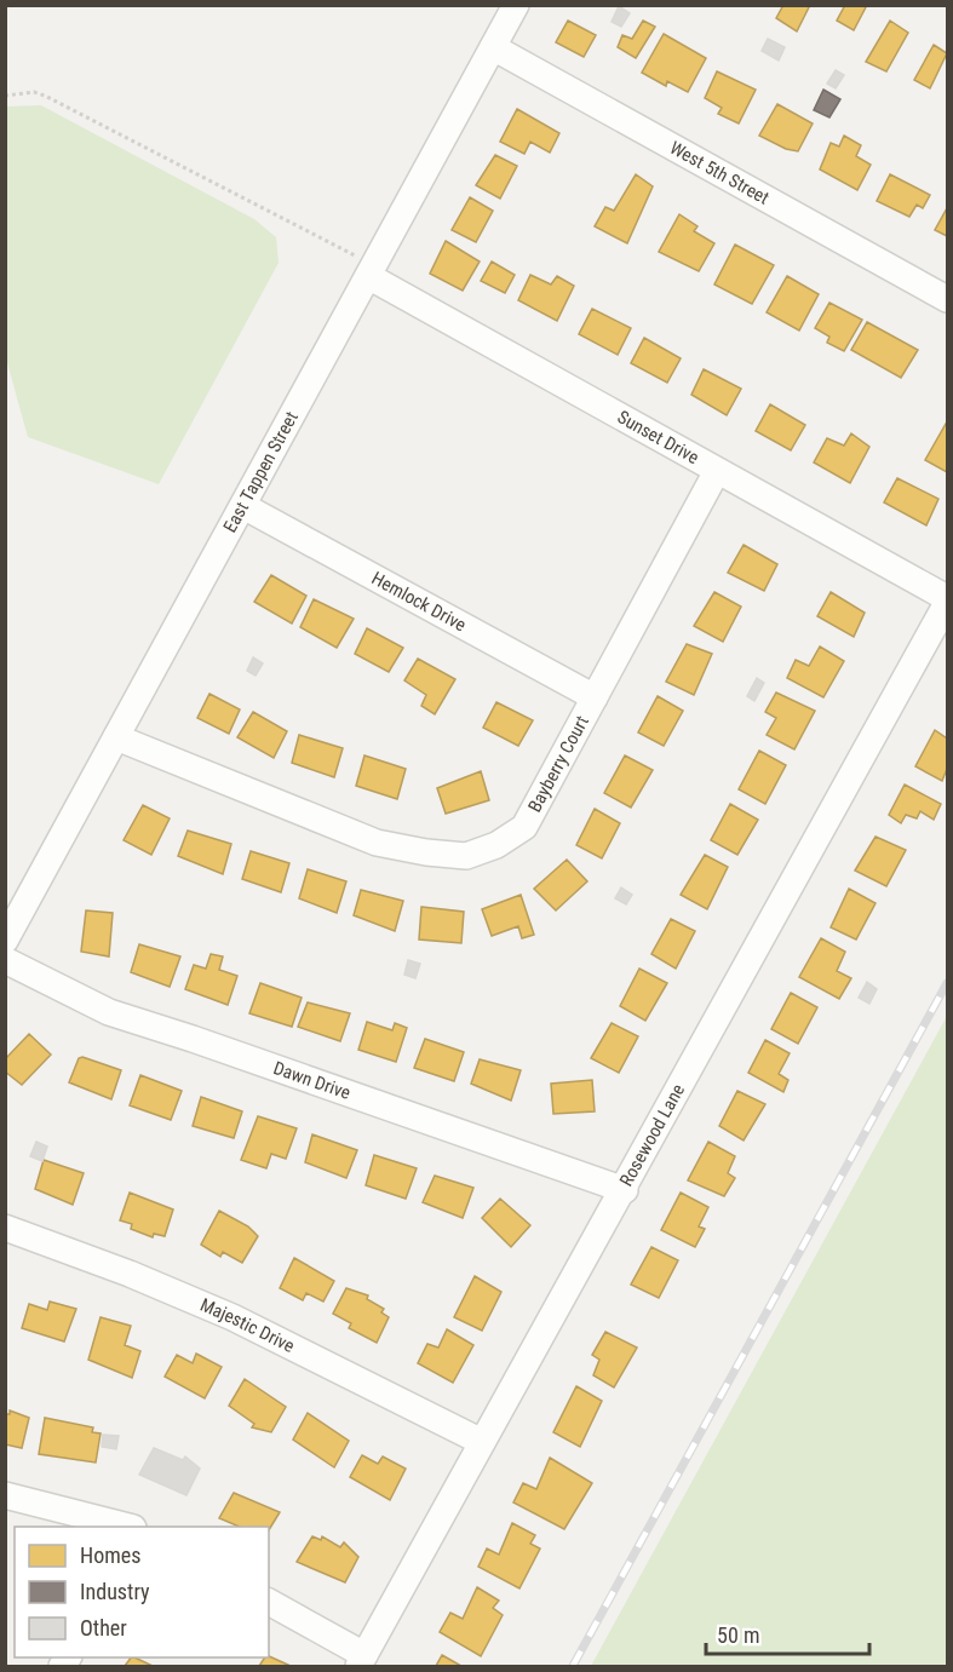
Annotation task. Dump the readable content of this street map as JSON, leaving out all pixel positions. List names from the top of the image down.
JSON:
{
  "streets": {
    "street": [
      "West 5th Street",
      "Sunset Drive",
      "East Tappen Street",
      "Hemlock Drive",
      "Bayberry Court",
      "Dawn Drive",
      "Rosewood Lane",
      "Majestic Drive"
    ]
  },
  "crossings": [
    ["West 5th Street", "East Tappen Street"],
    ["Sunset Drive", "East Tappen Street"],
    ["Sunset Drive", "Bayberry Court"],
    ["Sunset Drive", "Rosewood Lane"],
    ["East Tappen Street", "Hemlock Drive"],
    ["East Tappen Street", "Bayberry Court"],
    ["Hemlock Drive", "Bayberry Court"],
    ["Dawn Drive", "Rosewood Lane"],
    ["Rosewood Lane", "Majestic Drive"]
  ],
  "legend": ["Homes", "Industry", "Other"],
  "scale_bar": "50 m"
}
